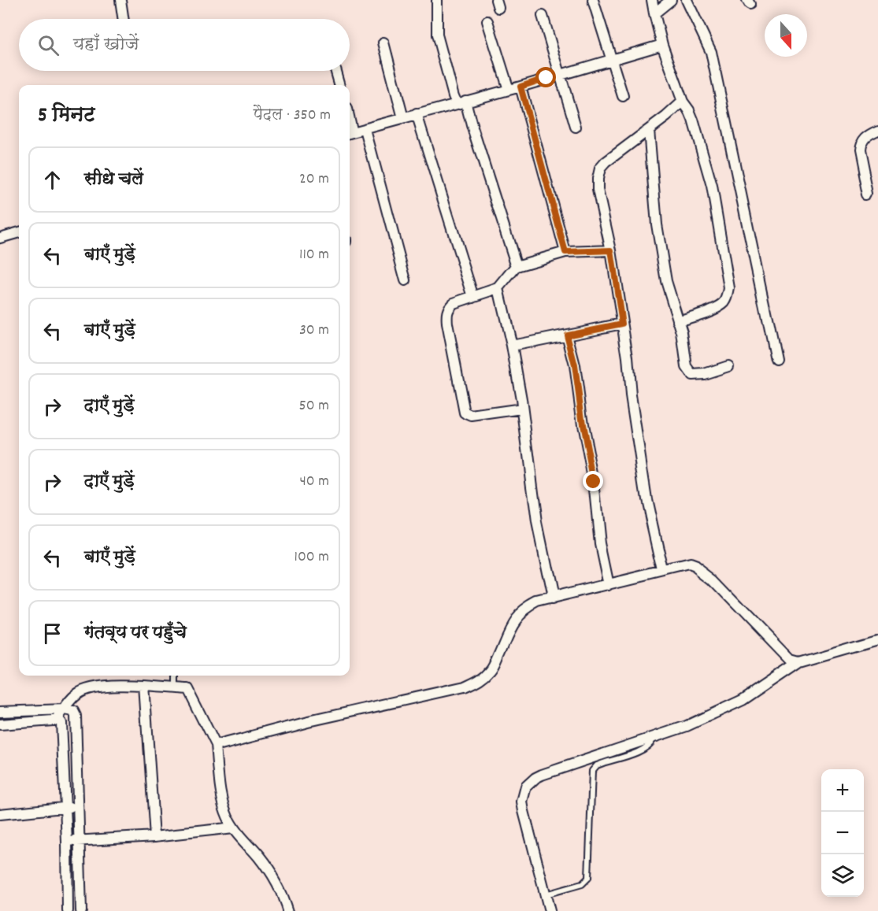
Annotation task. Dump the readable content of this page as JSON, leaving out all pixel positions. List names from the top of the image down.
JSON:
{
  "north": "bottom",
  "page": {
    "search": "यहाँ खोजें",
    "heading": ["5 मिनट", "पैदल · 350 m"],
    "list": [
      ["सीधे चलें", "20 m"],
      ["बाएँ मुड़ें", "110 m"],
      ["बाएँ मुड़ें", "30 m"],
      ["दाएँ मुड़ें", "50 m"],
      ["दाएँ मुड़ें", "40 m"],
      ["बाएँ मुड़ें", "100 m"],
      "गंतव्य पर पहुँचे"
    ],
    "map_buttons": ["+", "−"]
  }
}
